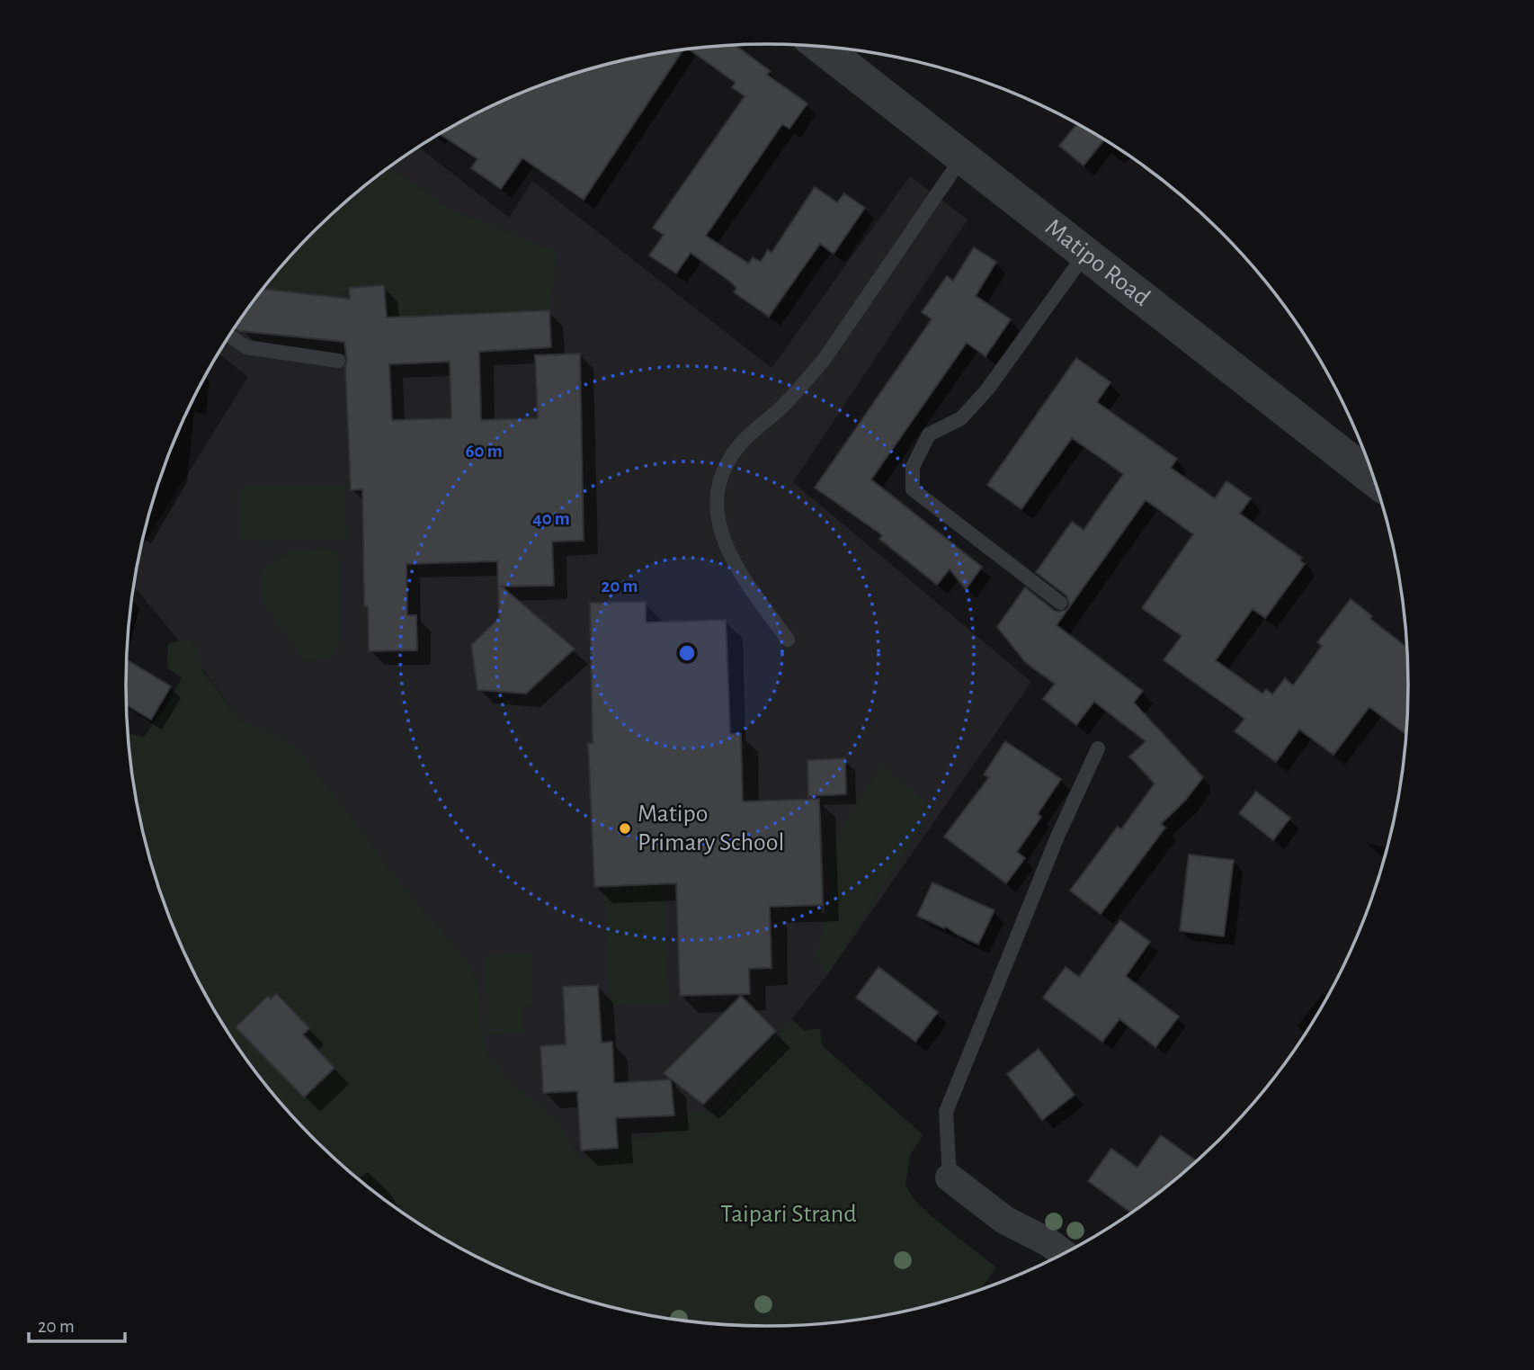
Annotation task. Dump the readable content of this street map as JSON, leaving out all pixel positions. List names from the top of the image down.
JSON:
{
  "streets": {
    "street": ["Matipo Road"]
  },
  "parks": ["Taipari Strand"],
  "places": ["Matipo Primary School"],
  "scale_bar": "20 m",
  "rings": ["60 m", "40 m", "20 m"]
}
